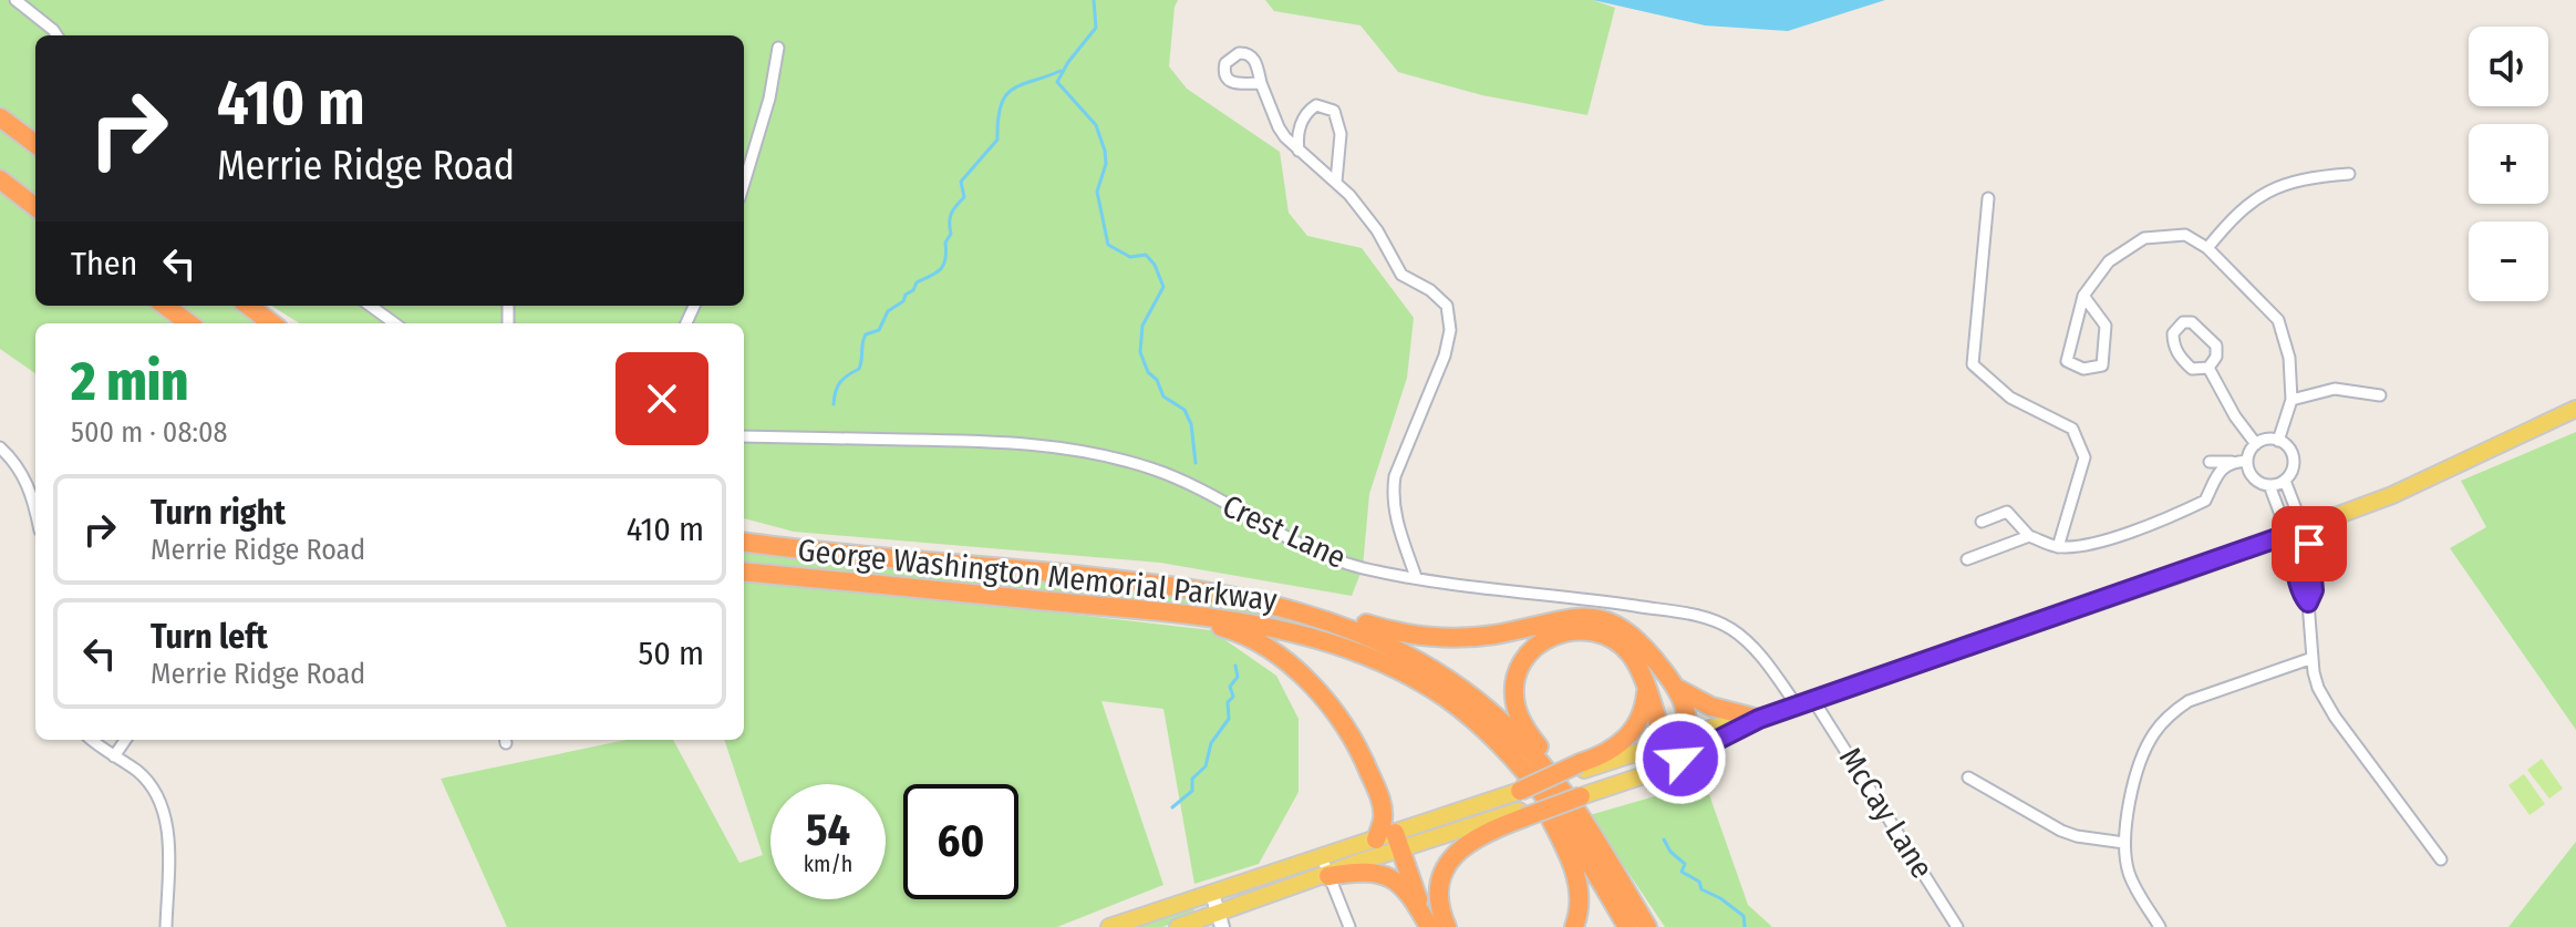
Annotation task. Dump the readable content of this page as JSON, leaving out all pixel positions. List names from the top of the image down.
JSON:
{
  "streets": {
    "highway": ["George Washington Memorial Parkway"],
    "street": ["Crest Lane", "McCay Lane"]
  },
  "page": {
    "map_buttons": ["+", "−"],
    "turn": ["410 m", "Merrie Ridge Road"],
    "then": "Then",
    "heading": ["2 min", "500 m · 08:08"],
    "list": [
      {
        "name": "Turn right",
        "note": "Merrie Ridge Road",
        "value": "410 m"
      },
      {
        "name": "Turn left",
        "note": "Merrie Ridge Road",
        "value": "50 m"
      }
    ],
    "speed": "54 km/h",
    "limit": "60"
  }
}
